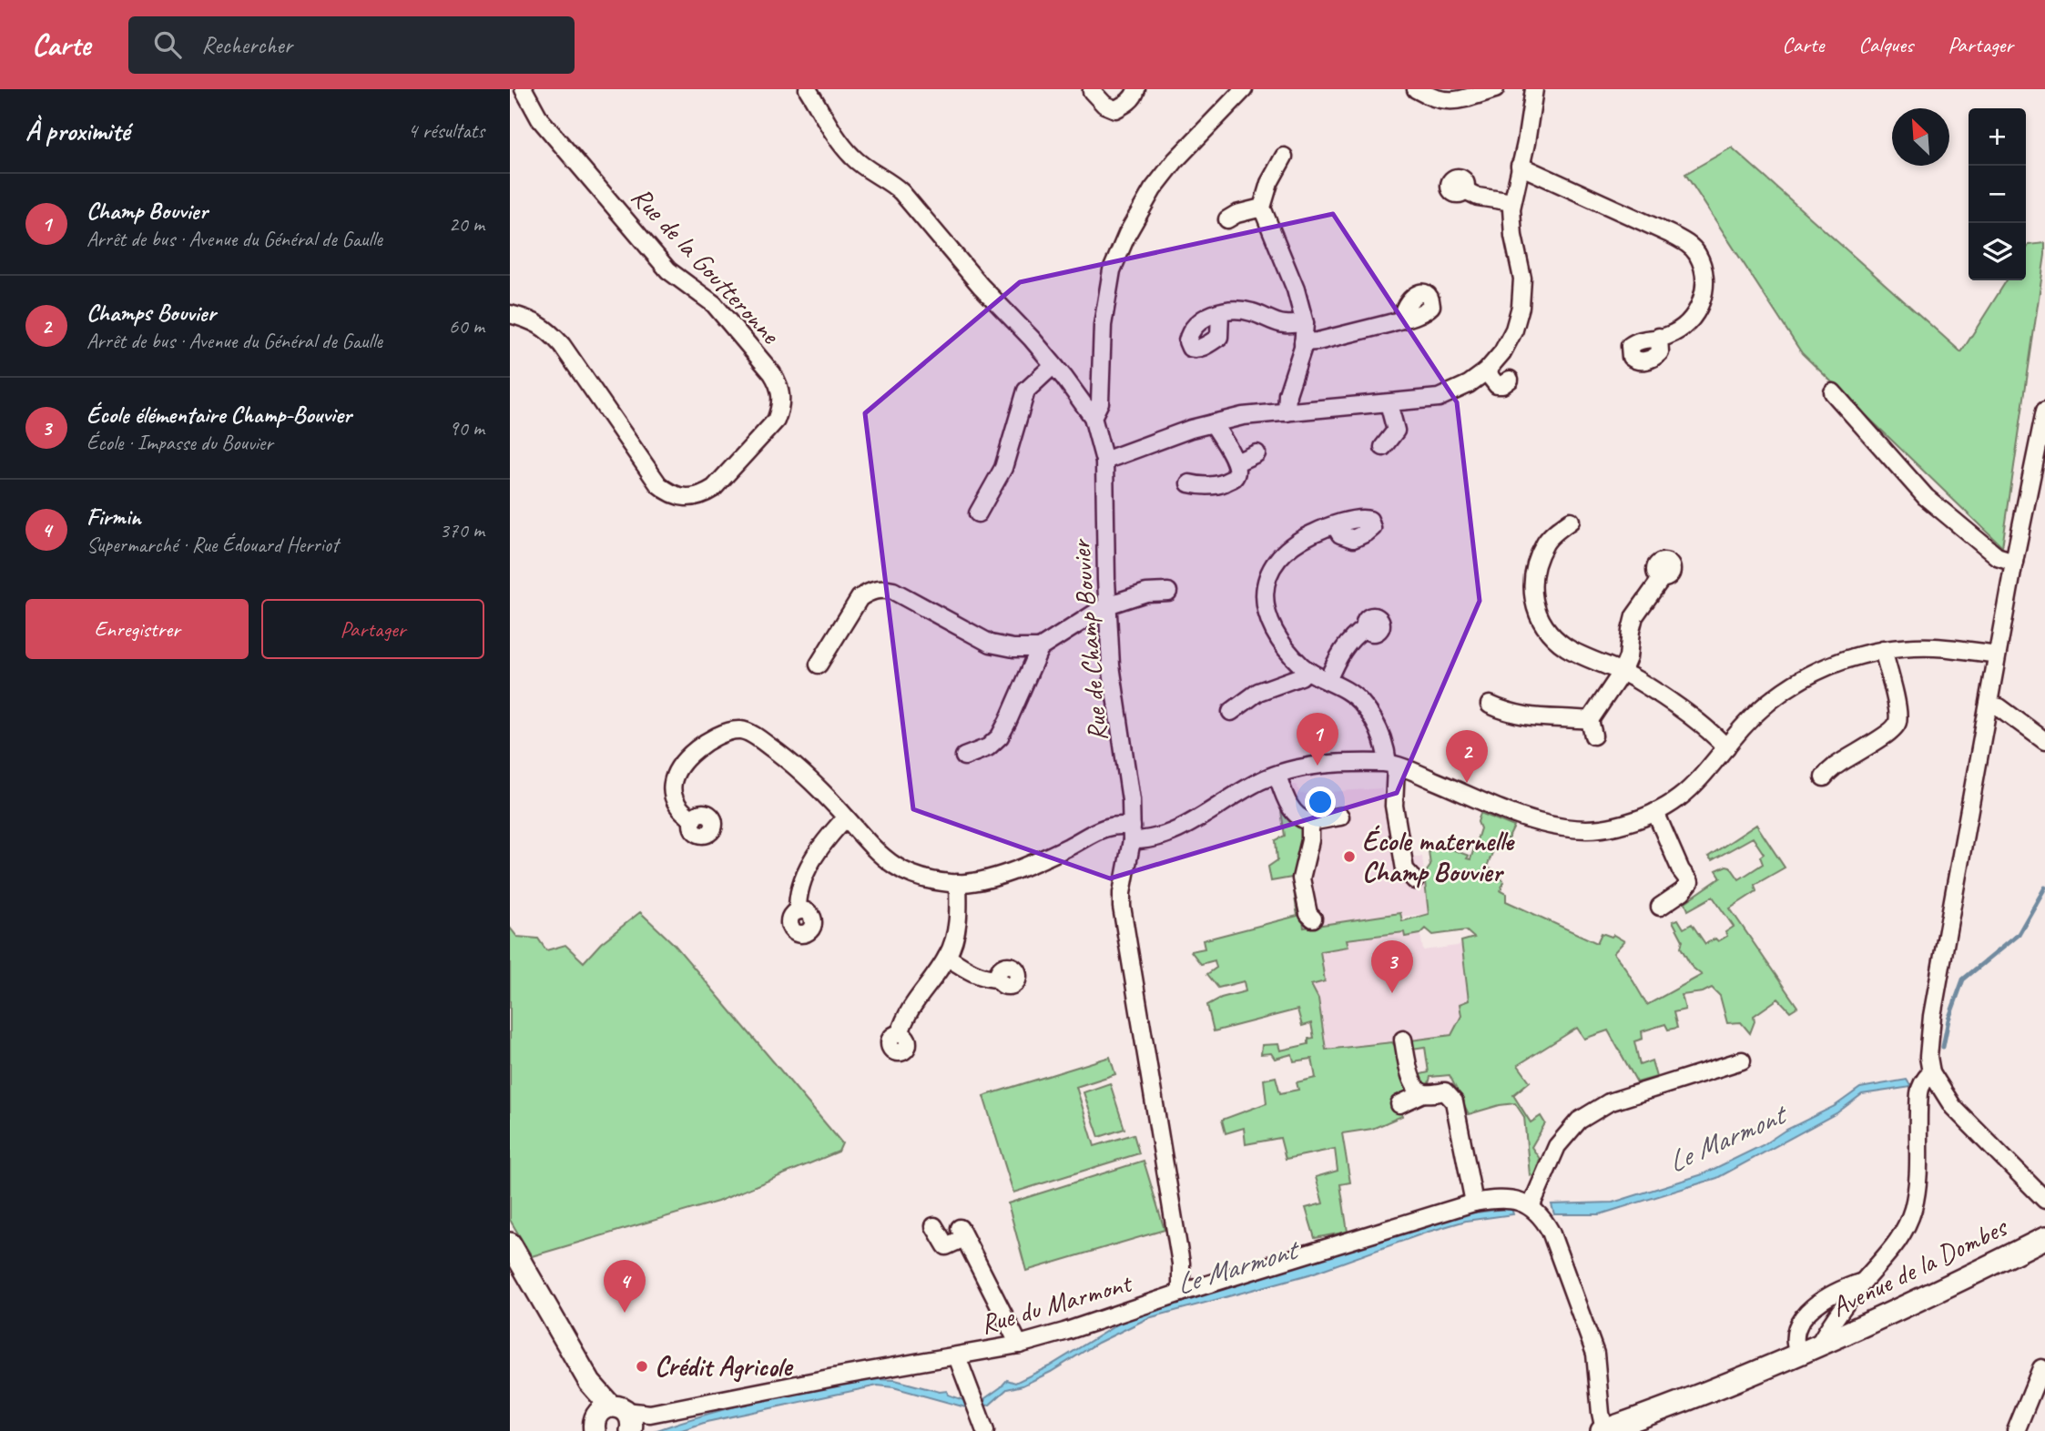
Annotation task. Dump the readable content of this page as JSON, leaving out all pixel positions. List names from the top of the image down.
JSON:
{
  "streets": {
    "main road": ["Avenue de la Dombes"],
    "street": ["Rue de la Goutteronne", "Rue de Champ Bouvier", "Rue du Marmont"]
  },
  "crossings": [
    ["Rue de Champ Bouvier", "Rue du Marmont"]
  ],
  "water": ["Le Marmont"],
  "places": ["École maternelle Champ Bouvier", "Crédit Agricole"],
  "north": "top left",
  "page": {
    "header": "Carte",
    "search": "Rechercher",
    "nav": ["Carte", "Calques", "Partager"],
    "heading": ["À proximité", "4 résultats"],
    "map_buttons": ["+", "−"],
    "list": [
      {
        "mark": "1",
        "name": "Champ Bouvier",
        "note": "Arrêt de bus · Avenue du Général de Gaulle",
        "value": "20 m"
      },
      {
        "mark": "2",
        "name": "Champs Bouvier",
        "note": "Arrêt de bus · Avenue du Général de Gaulle",
        "value": "60 m"
      },
      {
        "mark": "3",
        "name": "École élémentaire Champ-Bouvier",
        "note": "École · Impasse du Bouvier",
        "value": "90 m"
      },
      {
        "mark": "4",
        "name": "Firmin",
        "note": "Supermarché · Rue Édouard Herriot",
        "value": "370 m"
      }
    ],
    "buttons": ["Enregistrer", "Partager"],
    "pins": [
      "1",
      "2",
      "3",
      "4"
    ]
  }
}
